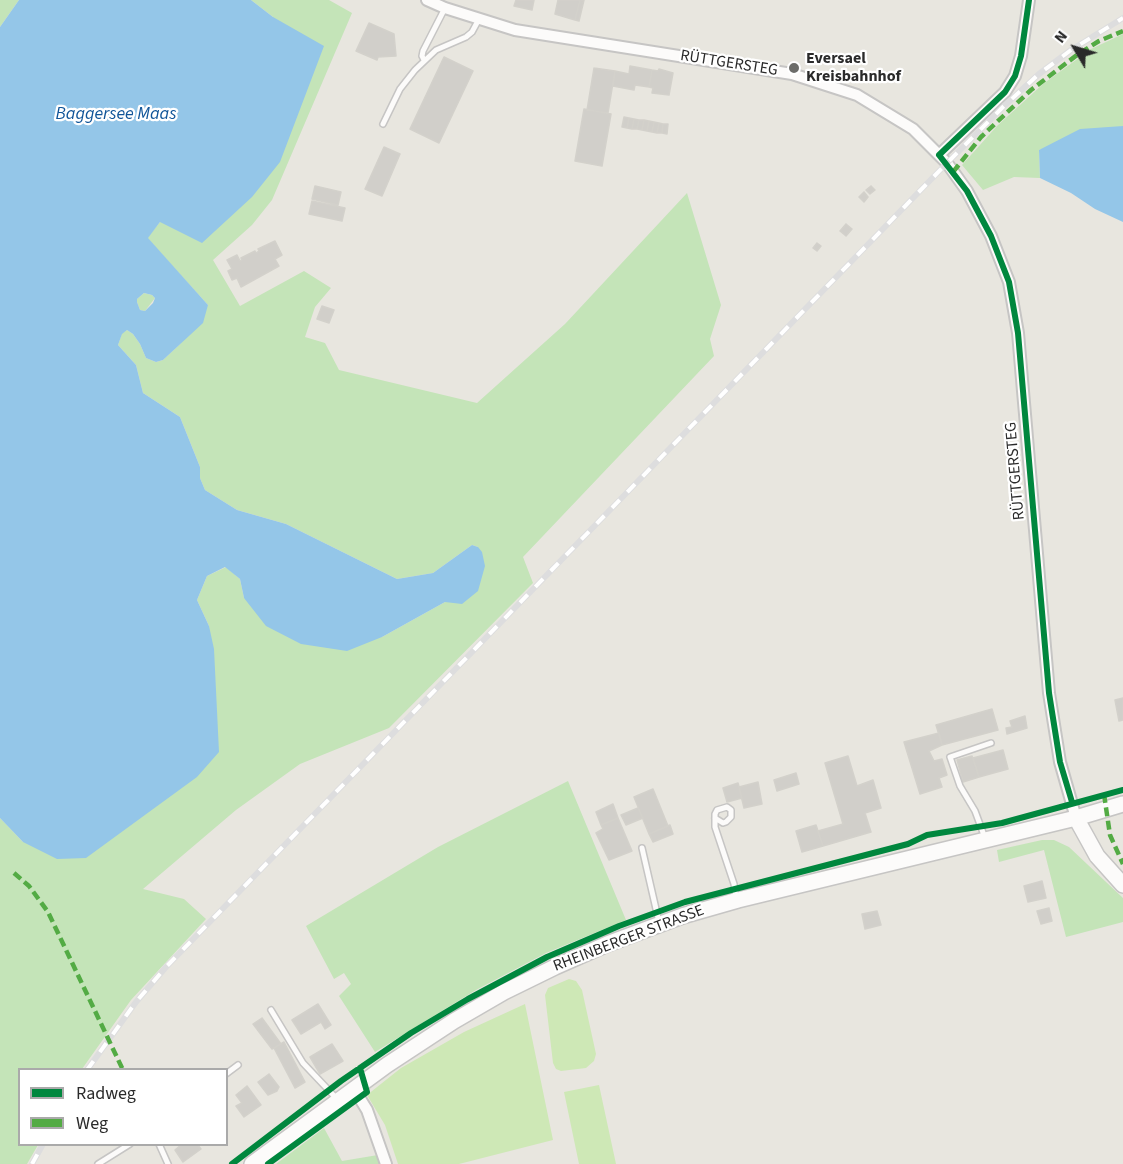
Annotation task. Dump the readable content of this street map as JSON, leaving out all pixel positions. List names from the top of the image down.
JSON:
{
  "streets": {
    "main road": ["RHEINBERGER STRASSE"],
    "street": ["RÜTTGERSTEG"]
  },
  "crossings": [
    ["RÜTTGERSTEG", "RHEINBERGER STRASSE"]
  ],
  "water": ["Baggersee Maas"],
  "places": ["Eversael Kreisbahnhof"],
  "legend": ["Radweg", "Weg"],
  "north": "top left"
}
